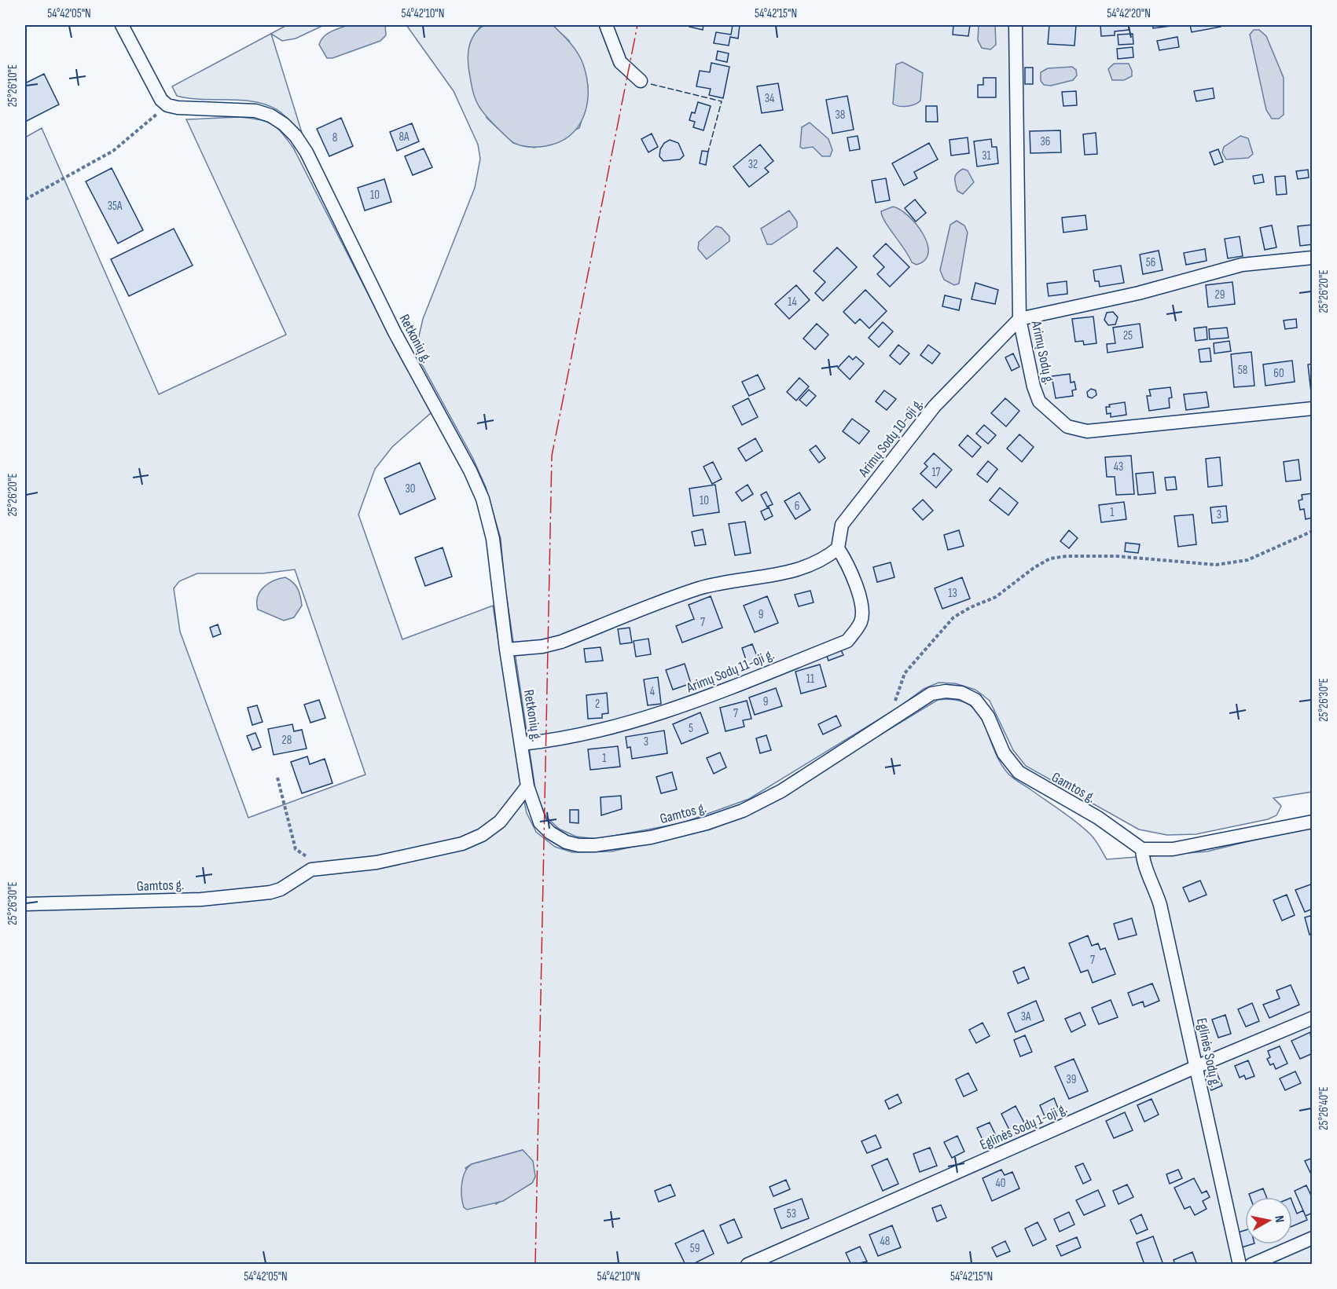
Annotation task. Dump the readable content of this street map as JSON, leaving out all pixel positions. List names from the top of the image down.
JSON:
{
  "streets": {
    "street": [
      "Retkonių g.",
      "Arimų Sodų g.",
      "Arimų Sodų 10-oji g.",
      "Arimų Sodų 11-oji g.",
      "Gamtos g.",
      "Eglinės Sodų g.",
      "Eglinės Sodų 1-oji g."
    ]
  },
  "crossings": [
    ["Retkonių g.", "Arimų Sodų 11-oji g."],
    ["Retkonių g.", "Gamtos g."],
    ["Arimų Sodų g.", "Arimų Sodų 10-oji g."],
    ["Arimų Sodų 10-oji g.", "Arimų Sodų 11-oji g."],
    ["Gamtos g.", "Eglinės Sodų g."],
    ["Eglinės Sodų g.", "Eglinės Sodų 1-oji g."]
  ],
  "house_numbers": [
    "34",
    "38",
    "8A",
    "8",
    "36",
    "31",
    "32",
    "10",
    "35A",
    "56",
    "29",
    "14",
    "25",
    "58",
    "60",
    "43",
    "17",
    "30",
    "10",
    "6",
    "1",
    "3",
    "13",
    "9",
    "7",
    "11",
    "4",
    "9",
    "2",
    "7",
    "5",
    "28",
    "3",
    "1",
    "7",
    "3A",
    "39",
    "40",
    "53",
    "48",
    "59"
  ],
  "north": "right",
  "coordinates": [
    "54°42'05\"N",
    "54°42'10\"N",
    "54°42'15\"N",
    "54°42'20\"N",
    "25°26'10\"E",
    "25°26'20\"E",
    "25°26'30\"E",
    "25°26'40\"E"
  ]
}
